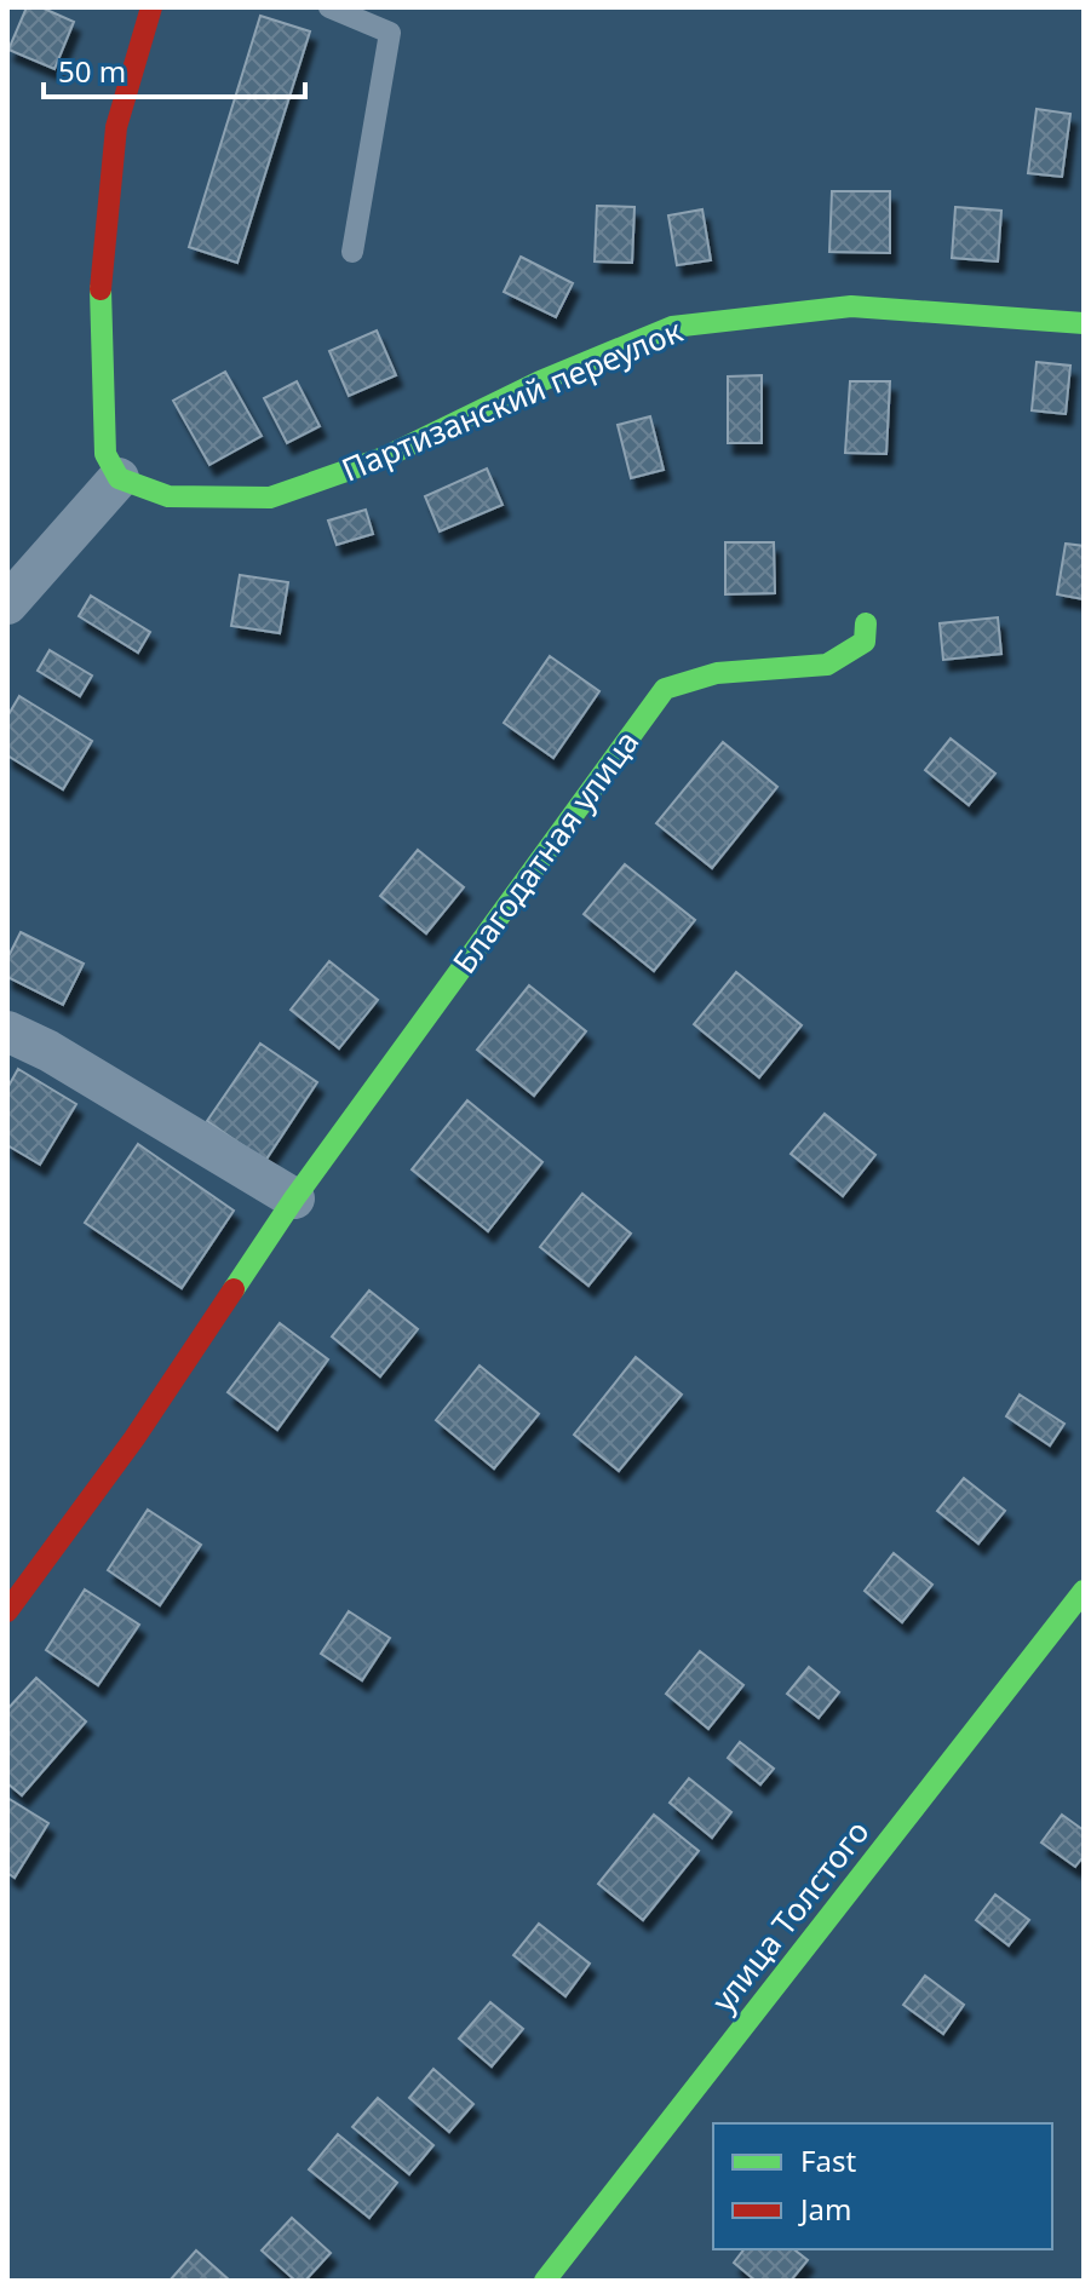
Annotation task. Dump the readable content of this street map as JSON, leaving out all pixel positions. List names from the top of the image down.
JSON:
{
  "streets": {
    "street": ["Партизанский переулок", "Благодатная улица", "улица Толстого"]
  },
  "legend": ["Fast", "Jam"],
  "scale_bar": "50 m"
}
